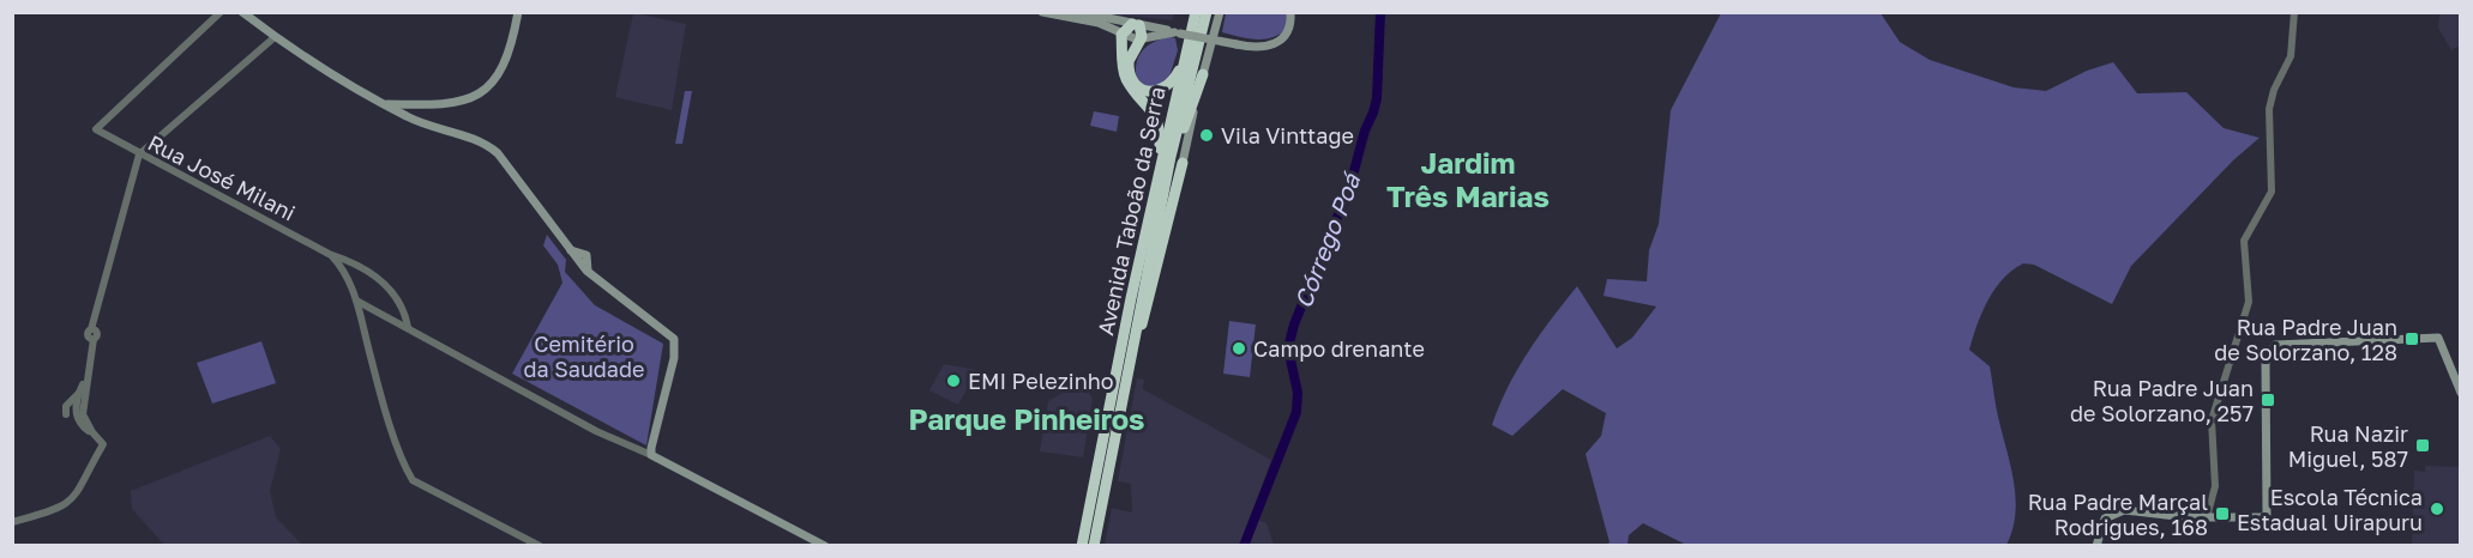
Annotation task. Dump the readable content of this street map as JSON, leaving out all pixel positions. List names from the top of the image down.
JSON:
{
  "streets": {
    "highway": ["Avenida Taboão da Serra"],
    "street": ["Rua José Milani"]
  },
  "districts": ["Jardim Três Marias", "Parque Pinheiros"],
  "water": ["Córrego Poá"],
  "parks": ["Cemitério da Saudade"],
  "places": {
    "other": [
      "Vila Vinttage",
      "Campo drenante",
      "EMI Pelezinho",
      "Escola Técnica Estadual Uirapuru"
    ],
    "transit": [
      "Rua Padre Juan de Solorzano, 128",
      "Rua Padre Juan de Solorzano, 257",
      "Rua Nazir Miguel, 587",
      "Rua Padre Marçal Rodrigues, 168"
    ]
  }
}
